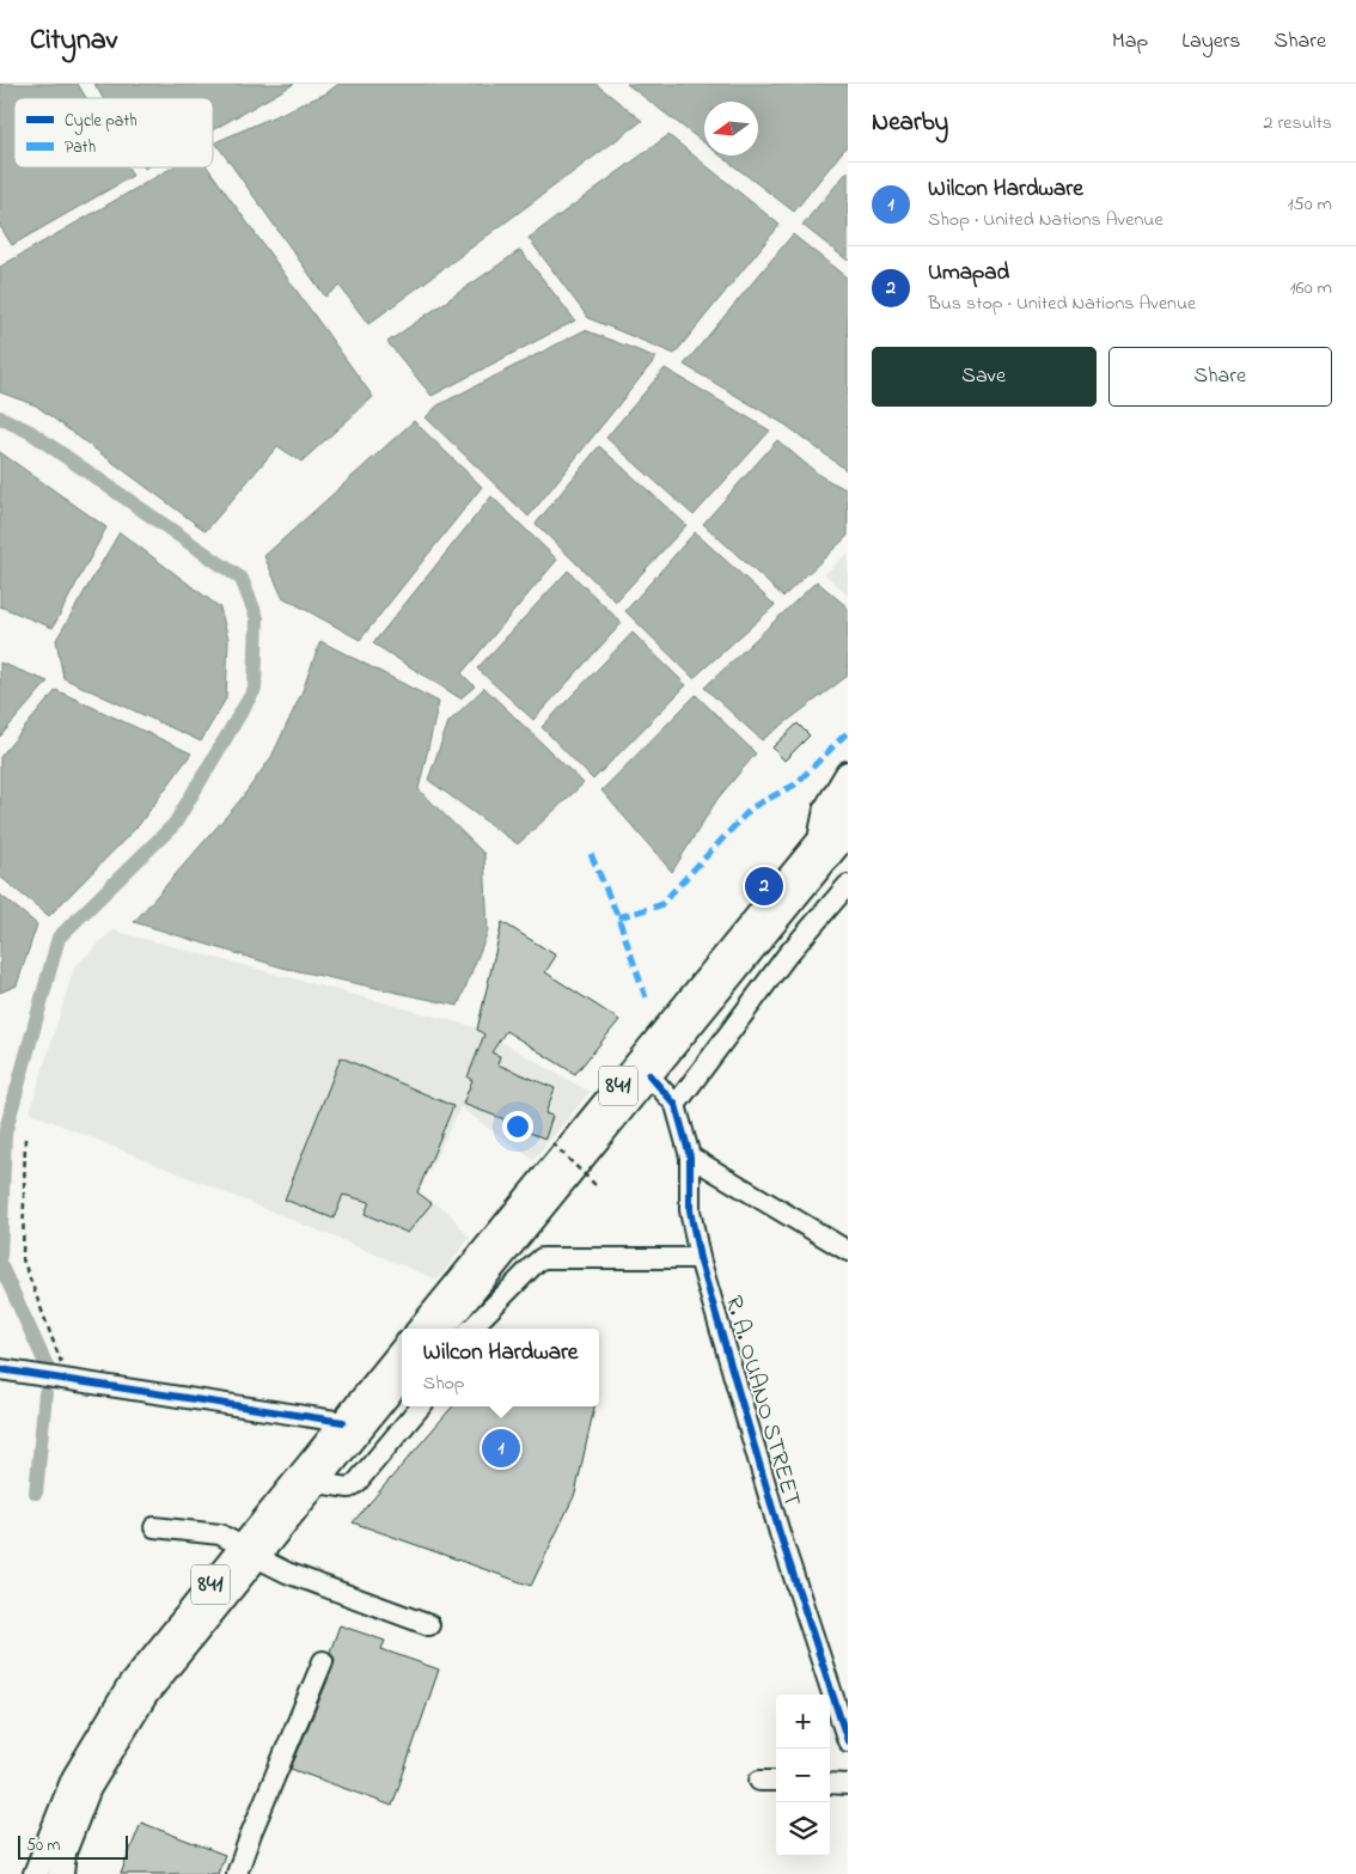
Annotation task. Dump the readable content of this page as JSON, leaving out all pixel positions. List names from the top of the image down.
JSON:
{
  "streets": {
    "main road": ["841"],
    "street": ["R. A. OUANO STREET"]
  },
  "crossings": [
    ["841", "R. A. OUANO STREET"]
  ],
  "legend": ["Cycle path", "Path"],
  "scale_bar": "50 m",
  "north": "left",
  "page": {
    "header": "Citynav",
    "nav": ["Map", "Layers", "Share"],
    "heading": ["Nearby", "2 results"],
    "list": [
      {
        "mark": "1",
        "name": "Wilcon Hardware",
        "note": "Shop · United Nations Avenue",
        "value": "150 m"
      },
      {
        "mark": "2",
        "name": "Umapad",
        "note": "Bus stop · United Nations Avenue",
        "value": "160 m"
      }
    ],
    "buttons": ["Save", "Share"],
    "pins": ["2", "1"],
    "popup": ["Wilcon Hardware", "Shop"],
    "map_buttons": ["+", "−"],
    "scale": "50 m"
  }
}
